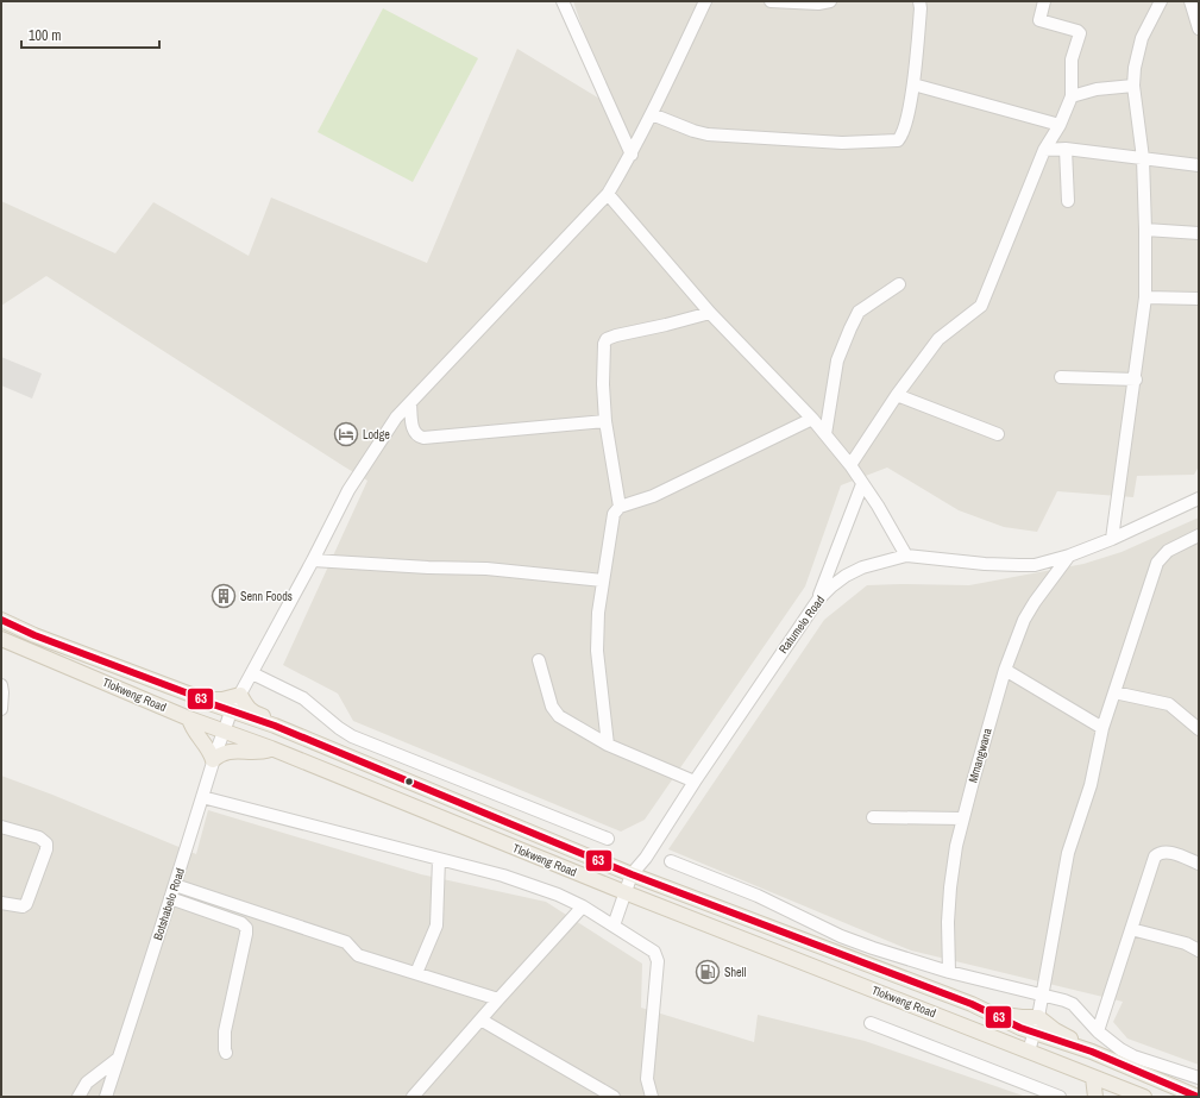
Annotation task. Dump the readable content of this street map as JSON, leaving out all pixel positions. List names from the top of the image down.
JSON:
{
  "streets": {
    "main road": ["Tlokweng Road"],
    "street": ["Ratumelo Road", "Mmangwana", "Botshabelo Road"]
  },
  "crossings": [
    ["Ratumelo Road", "Tlokweng Road"],
    ["Ratumelo Road", "Mmangwana"],
    ["Tlokweng Road", "Botshabelo Road"]
  ],
  "places": {
    "hotel": ["Lodge"],
    "building": ["Senn Foods"],
    "fuel station": ["Shell"]
  },
  "lines": ["transit line 63"],
  "scale_bar": "100 m"
}
